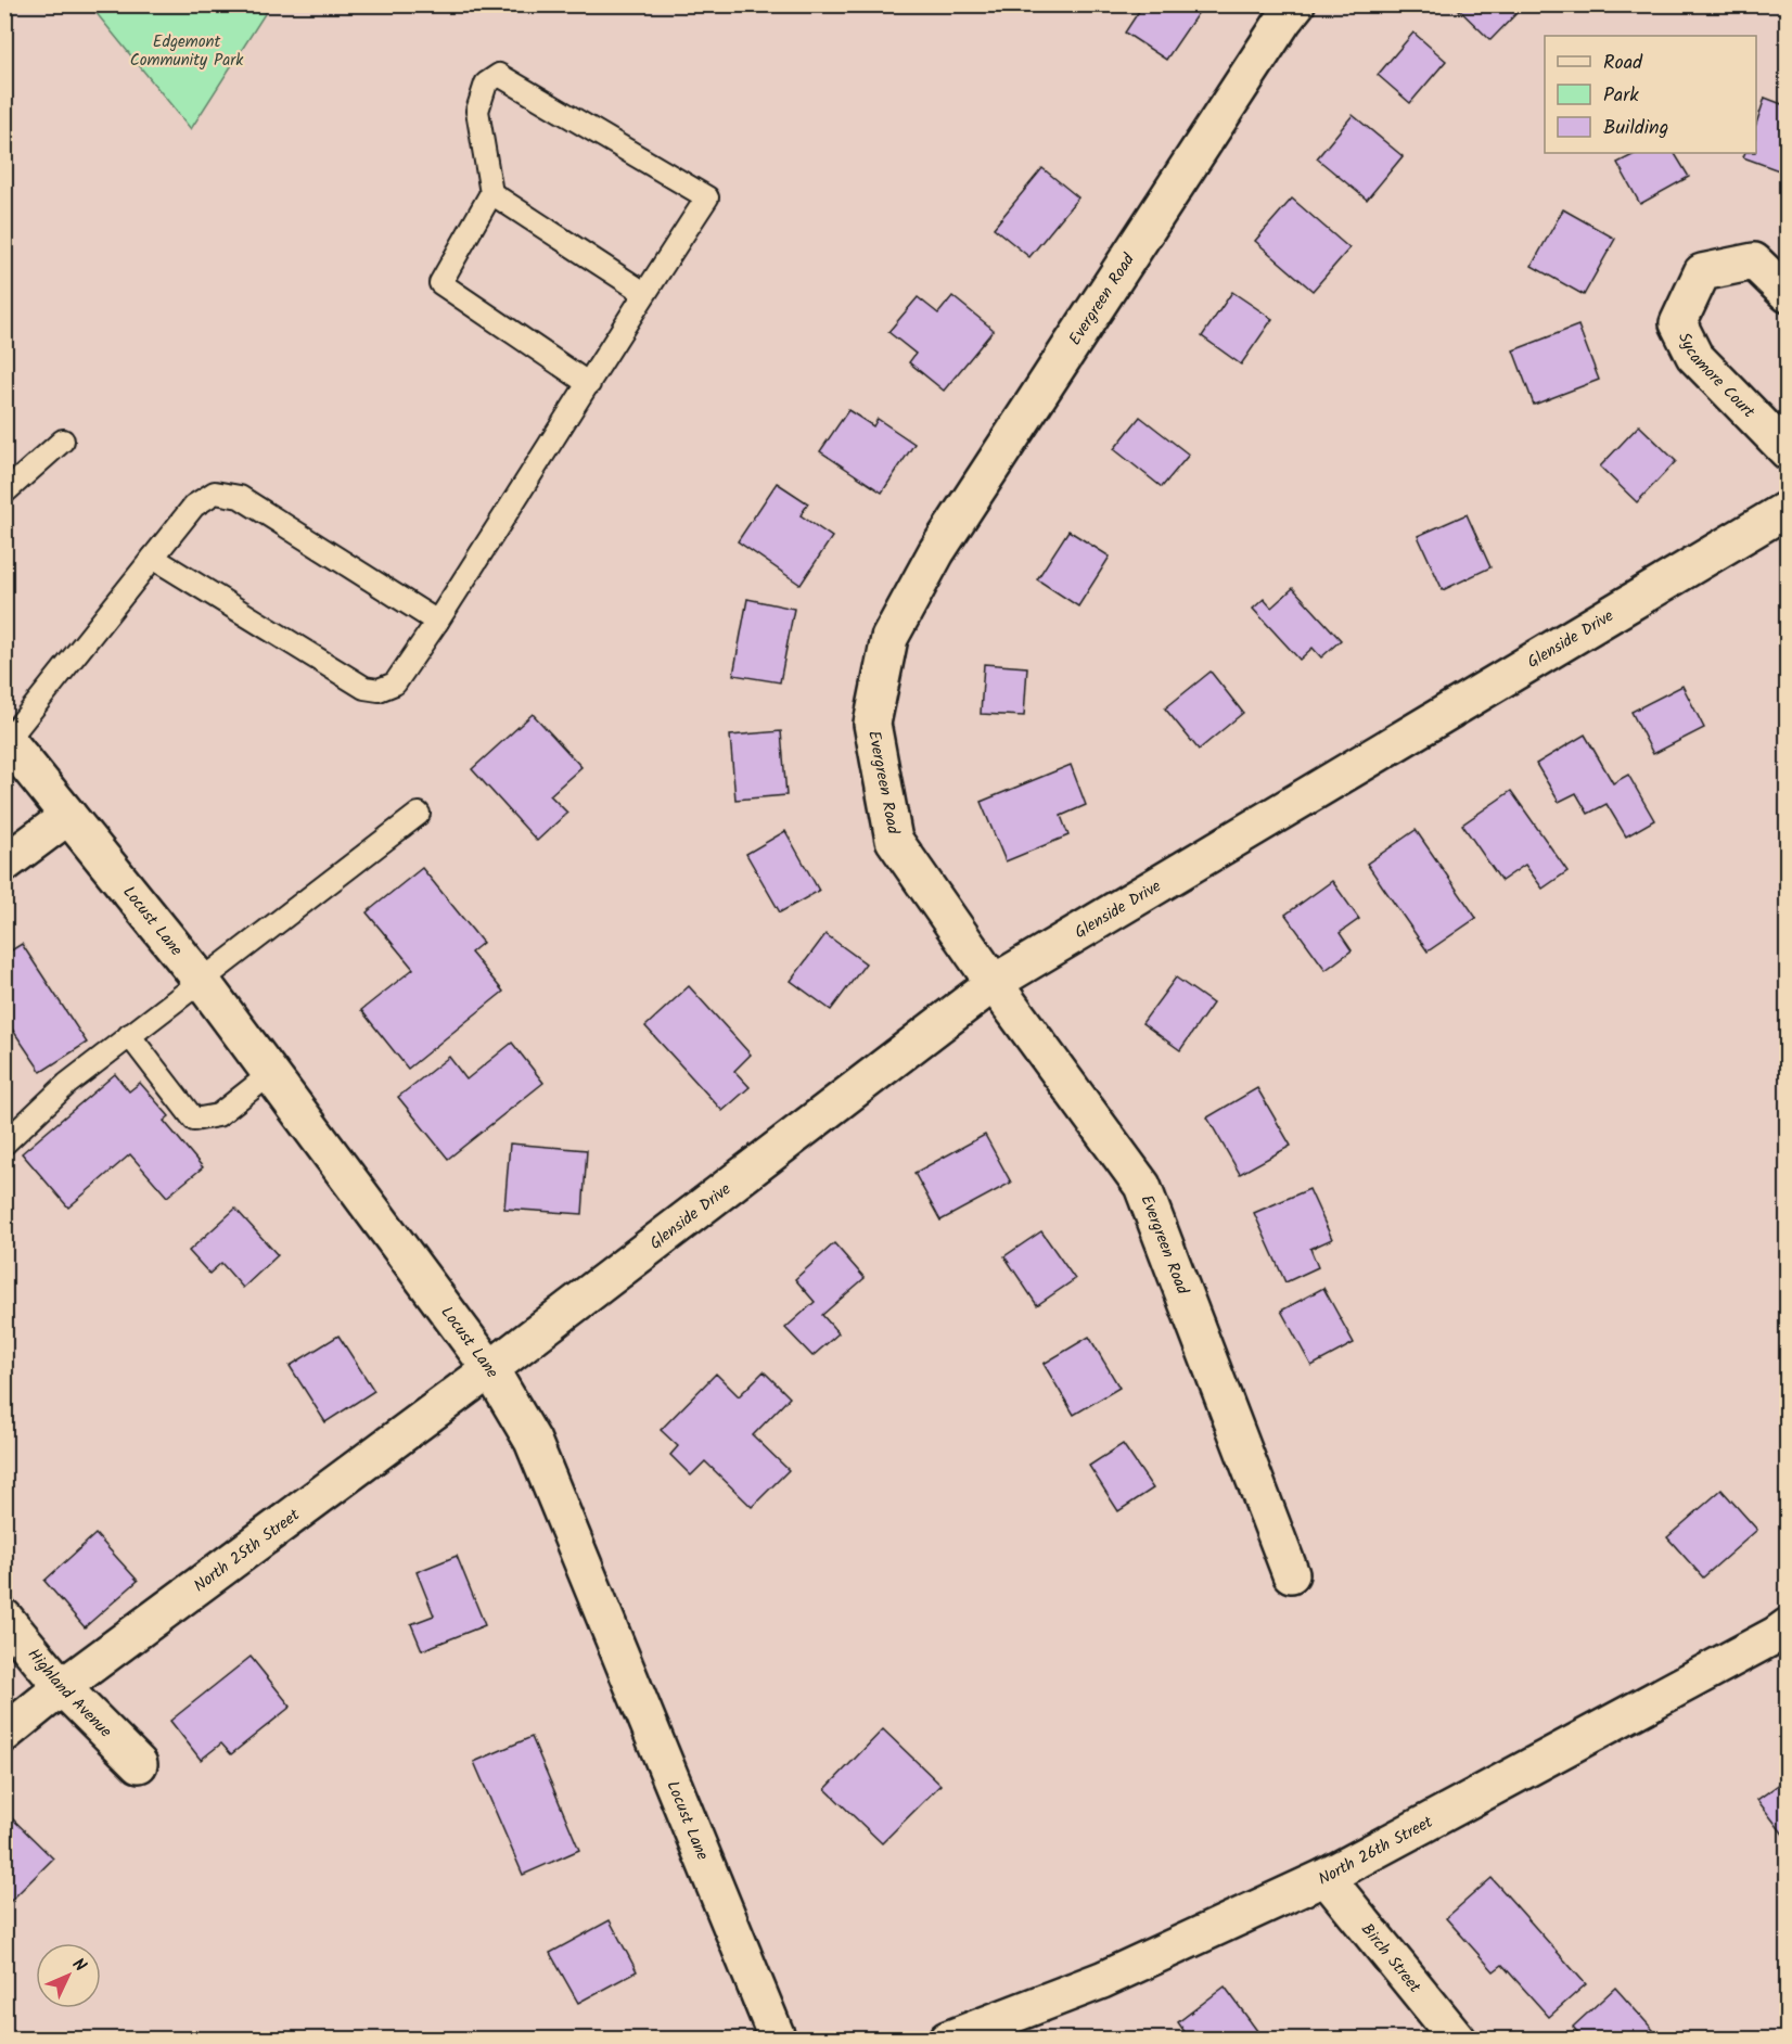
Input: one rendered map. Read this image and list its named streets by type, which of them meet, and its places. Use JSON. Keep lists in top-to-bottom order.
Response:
{
  "streets": {
    "street": [
      "Evergreen Road",
      "Sycamore Court",
      "Glenside Drive",
      "Locust Lane",
      "North 25th Street",
      "Highland Avenue",
      "North 26th Street",
      "Birch Street"
    ]
  },
  "crossings": [
    ["Evergreen Road", "Glenside Drive"],
    ["Glenside Drive", "Locust Lane"],
    ["Glenside Drive", "North 25th Street"],
    ["Locust Lane", "North 25th Street"],
    ["North 25th Street", "Highland Avenue"],
    ["North 26th Street", "Birch Street"]
  ],
  "parks": ["Edgemont Community Park"],
  "legend": ["Road", "Park", "Building"],
  "north": "top right"
}
